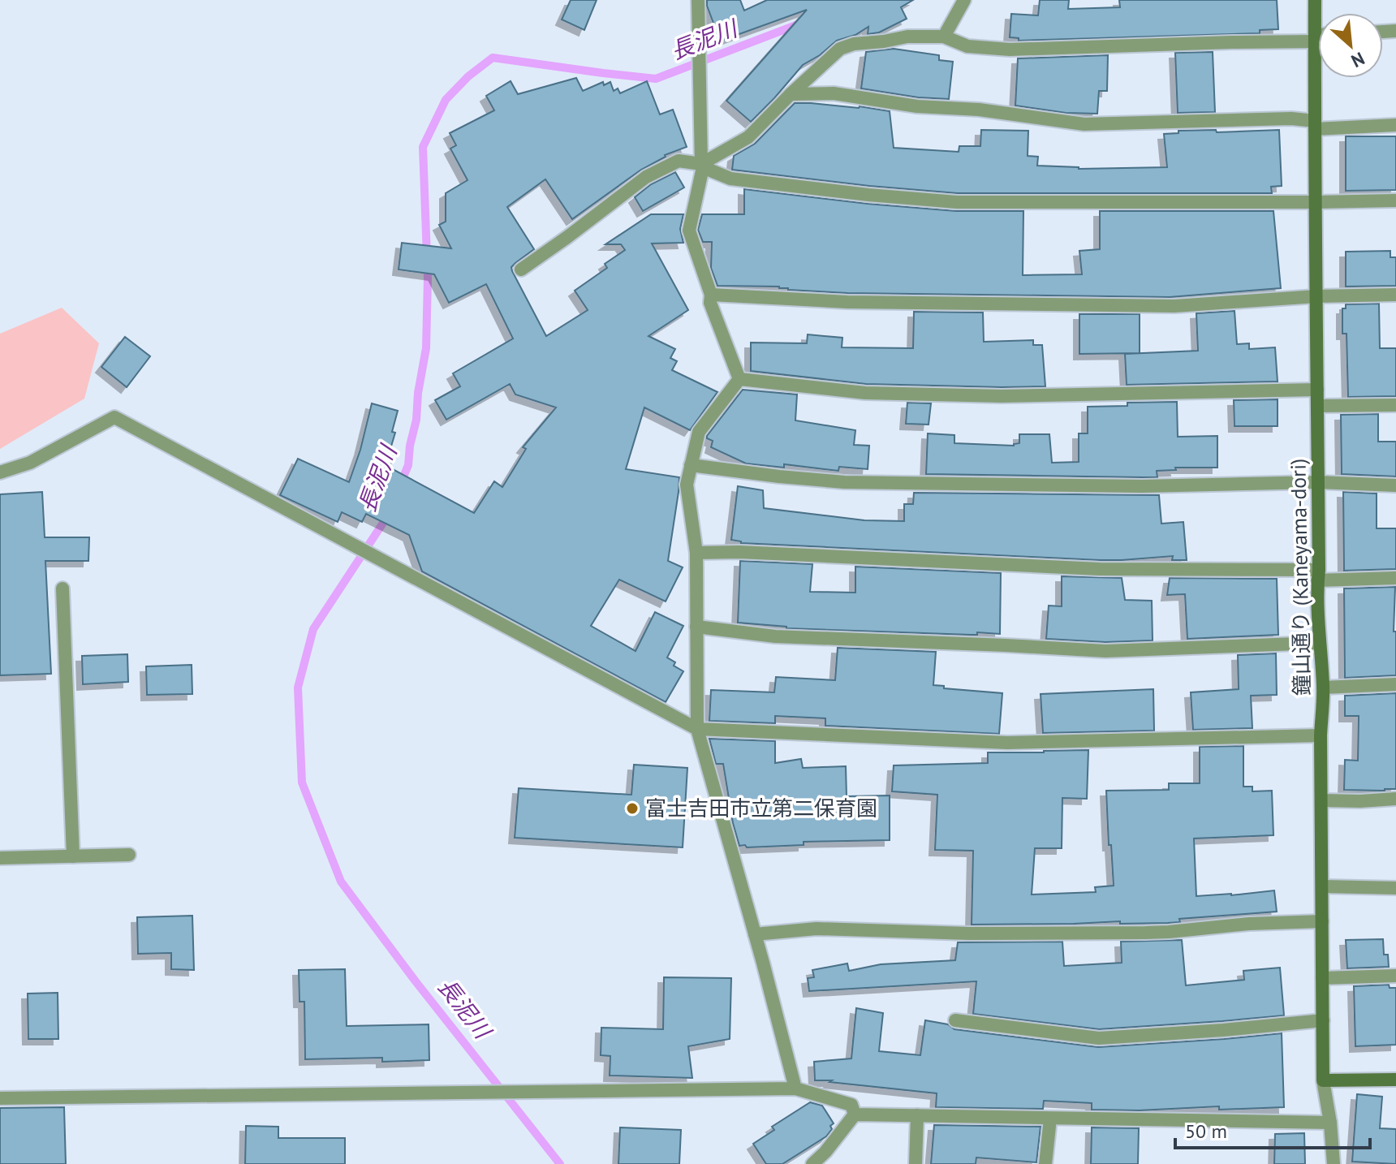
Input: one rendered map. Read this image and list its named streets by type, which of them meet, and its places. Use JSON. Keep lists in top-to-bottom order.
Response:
{
  "streets": {
    "main road": ["鐘山通り (Kaneyama-dori)"]
  },
  "water": ["長泥川"],
  "places": ["富士吉田市立第二保育園"],
  "scale_bar": "50 m",
  "north": "bottom right"
}
